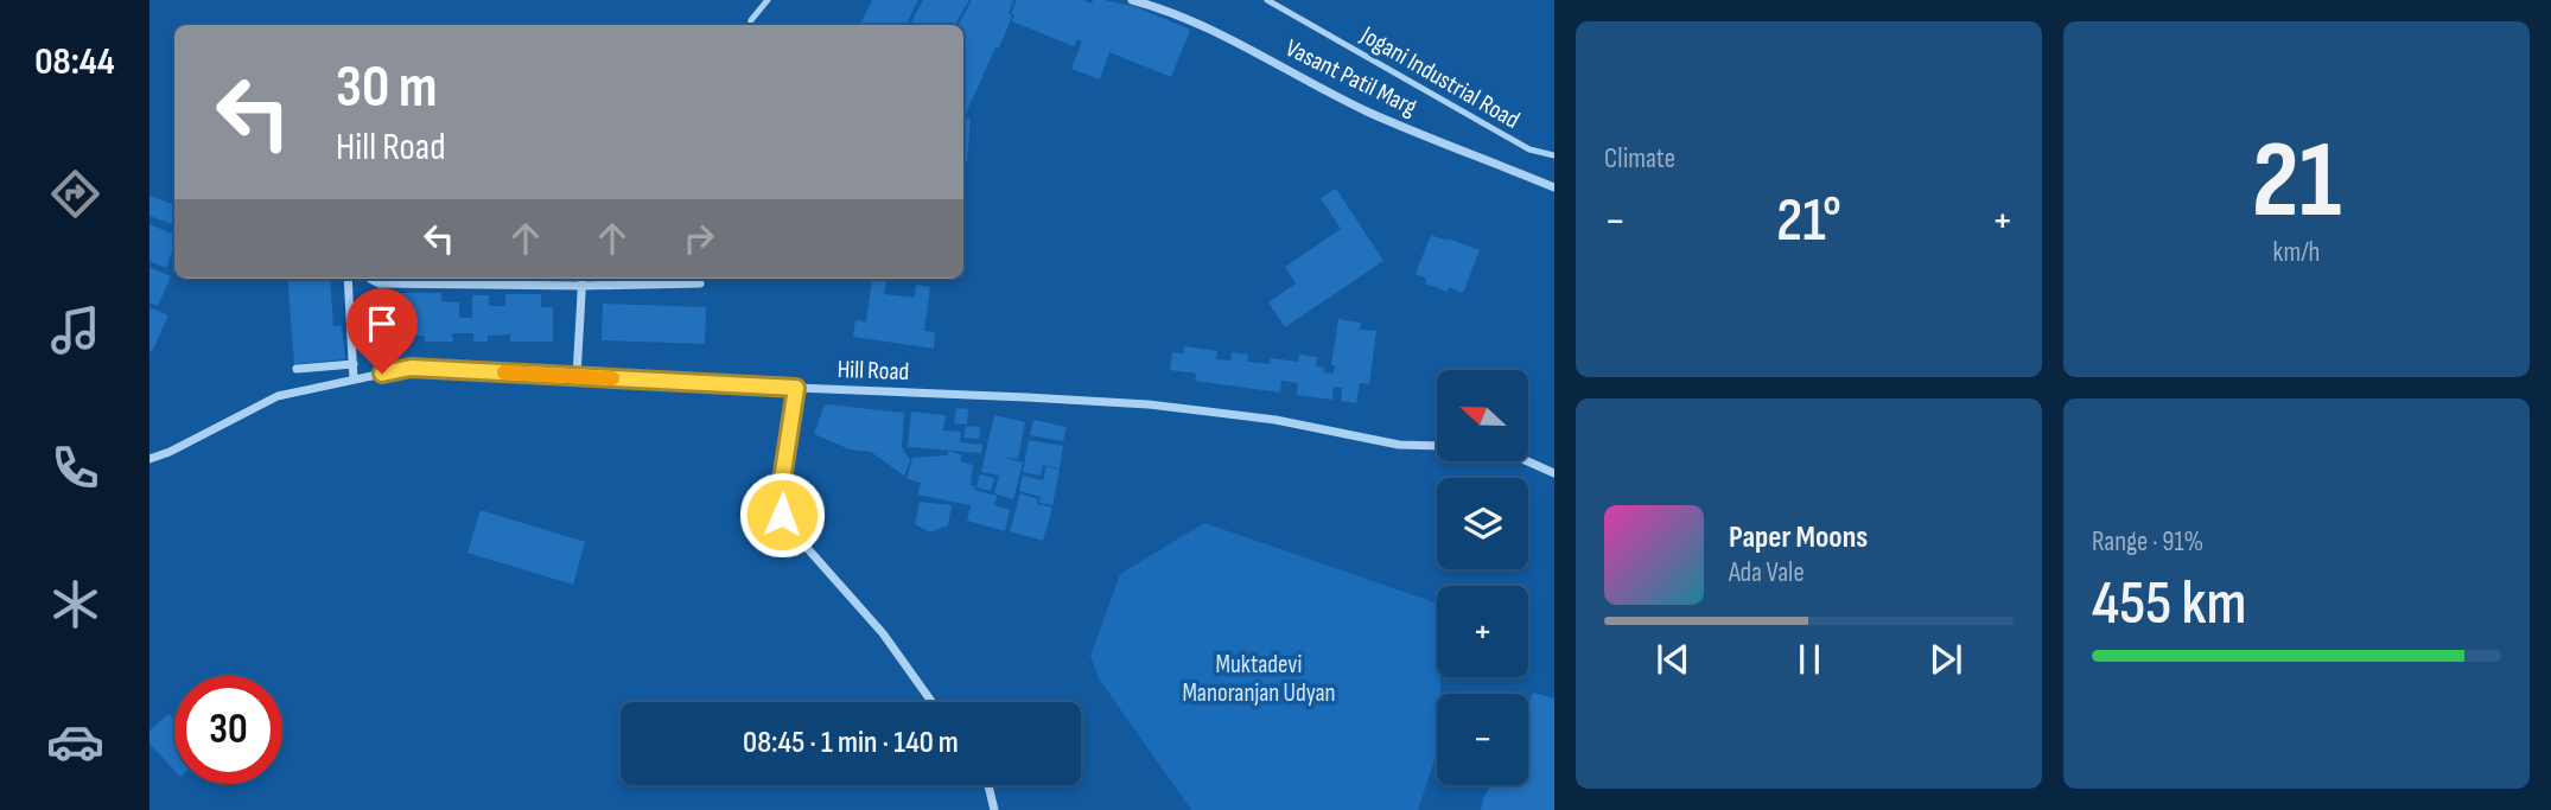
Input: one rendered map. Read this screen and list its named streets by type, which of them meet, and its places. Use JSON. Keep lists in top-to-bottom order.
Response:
{
  "streets": {
    "street": ["Vasant Patil Marg", "Hill Road"],
    "lane": ["Jogani Industrial Road"]
  },
  "parks": ["Muktadevi Manoranjan Udyan"],
  "north": "left",
  "page": {
    "tabs": "08:44",
    "tile": [
      "Climate",
      ["21", "km/h"],
      ["Range · 91%", "455 km"]
    ],
    "turn": ["30 m", "Hill Road"],
    "heat": ["−", "21°", "+"],
    "map_buttons": ["+", "−"],
    "song": ["Paper Moons", "Ada Vale"],
    "limit": "30",
    "trip": "08:45 · 1 min · 140 m"
  }
}
